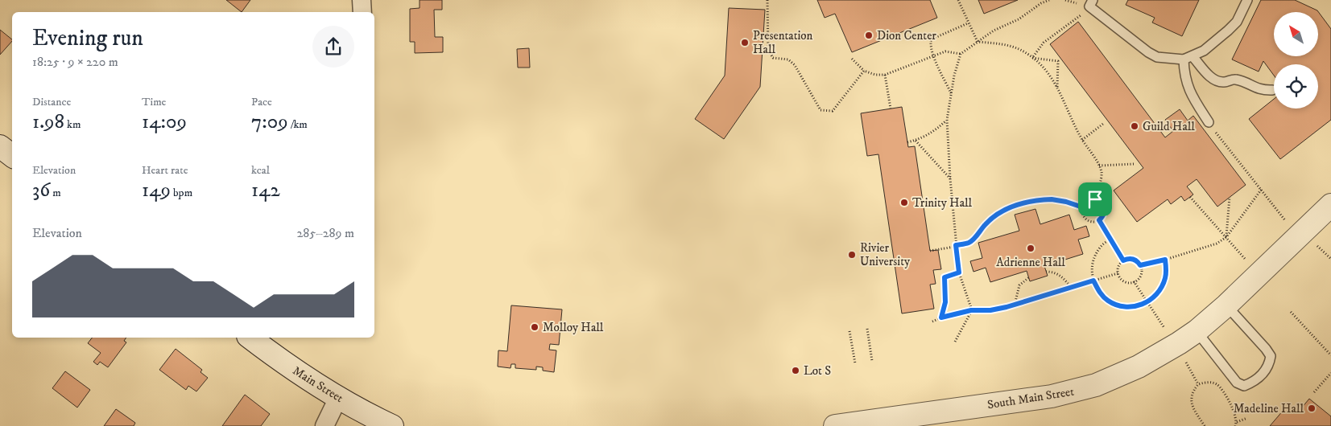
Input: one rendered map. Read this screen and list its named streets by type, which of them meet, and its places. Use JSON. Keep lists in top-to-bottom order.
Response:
{
  "streets": {
    "street": ["Main Street", "South Main Street"]
  },
  "places": [
    "Dion Center",
    "Presentation Hall",
    "Guild Hall",
    "Trinity Hall",
    "Adrienne Hall",
    "Rivier University",
    "Molloy Hall",
    "Lot S",
    "Madeline Hall"
  ],
  "north": "top left",
  "page": {
    "heading": ["Evening run", "18:25 · 9 × 220 m"],
    "stats": [
      ["Distance", "1.98 km"],
      ["Time", "14:09"],
      ["Pace", "7:09 /km"],
      ["Elevation", "36 m"],
      ["Heart rate", "149 bpm"],
      ["kcal", "142"]
    ],
    "chart": ["Elevation", "285–289 m"]
  }
}
